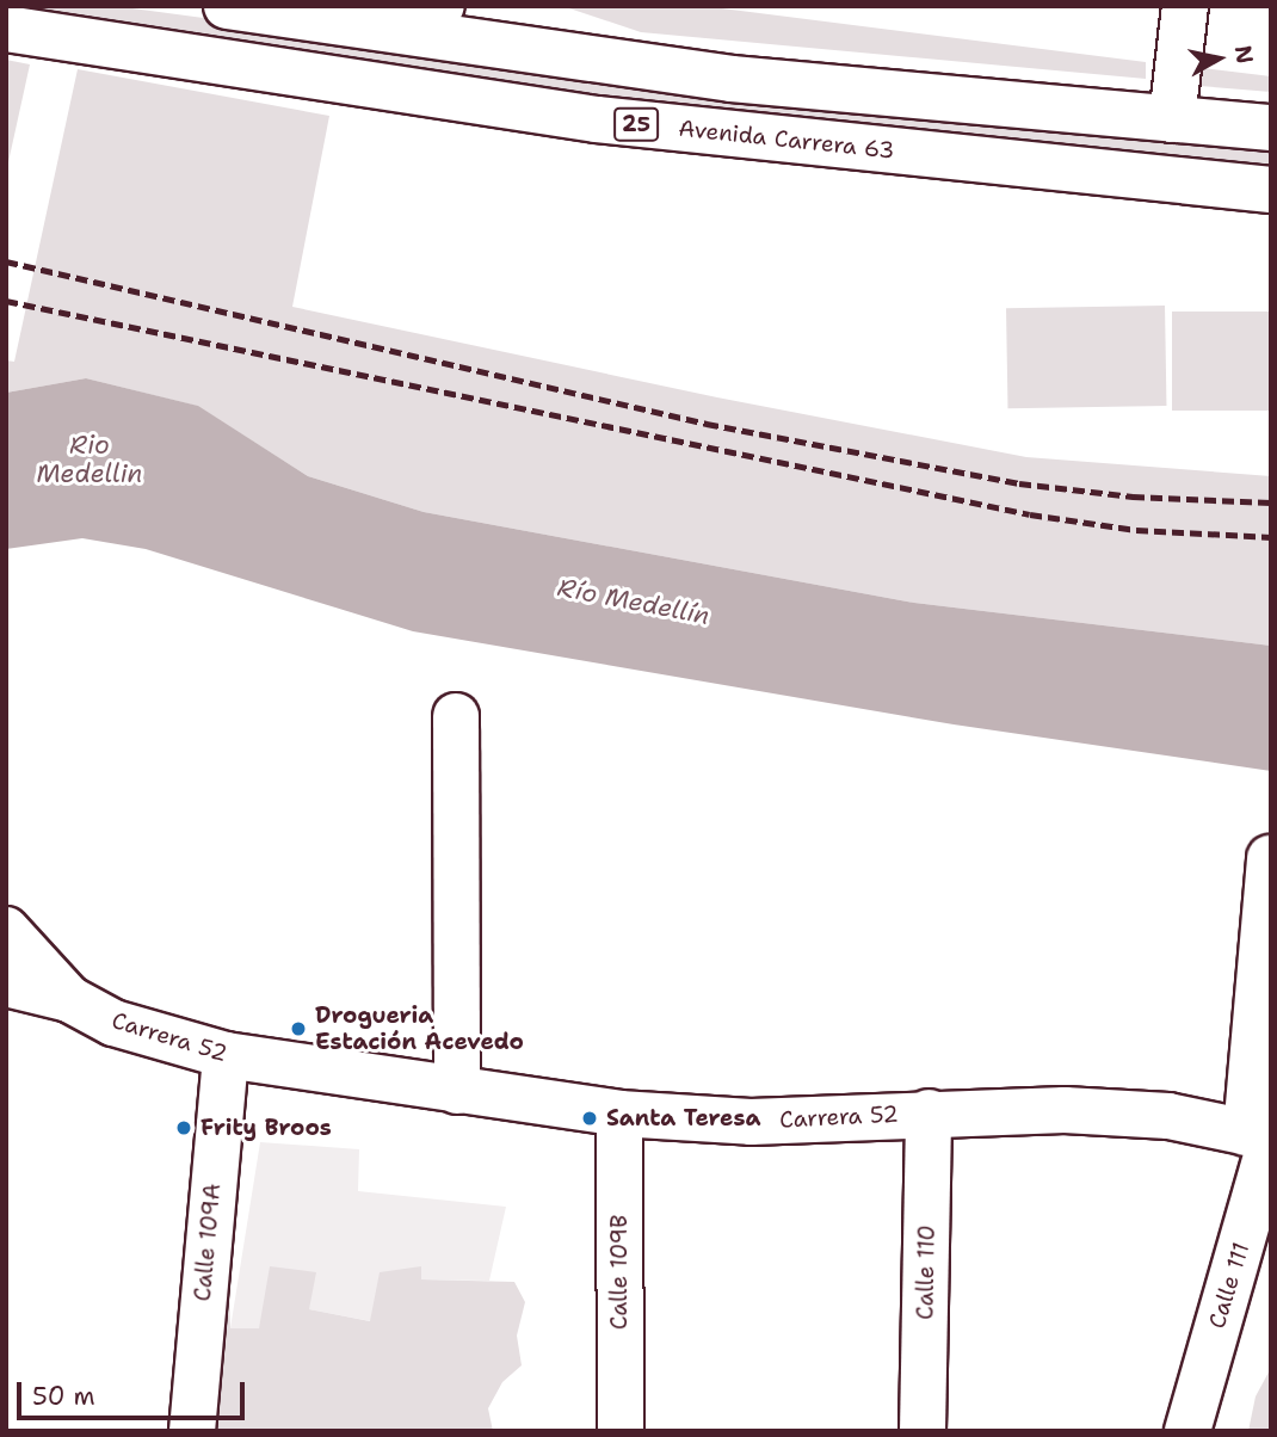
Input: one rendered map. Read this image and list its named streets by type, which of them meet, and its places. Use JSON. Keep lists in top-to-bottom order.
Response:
{
  "streets": {
    "main road": [
      "25",
      "Avenida Carrera 63",
      "Carrera 52",
      "Calle 109A",
      "Calle 109B",
      "Calle 110",
      "Calle 111"
    ]
  },
  "crossings": [
    ["Carrera 52", "Calle 109A"],
    ["Carrera 52", "Calle 109B"],
    ["Carrera 52", "Calle 110"],
    ["Carrera 52", "Calle 111"]
  ],
  "water": ["Rio Medellin", "Río Medellín"],
  "places": ["Drogueria Estación Acevedo", "Santa Teresa", "Frity Broos"],
  "scale_bar": "50 m",
  "north": "right"
}
